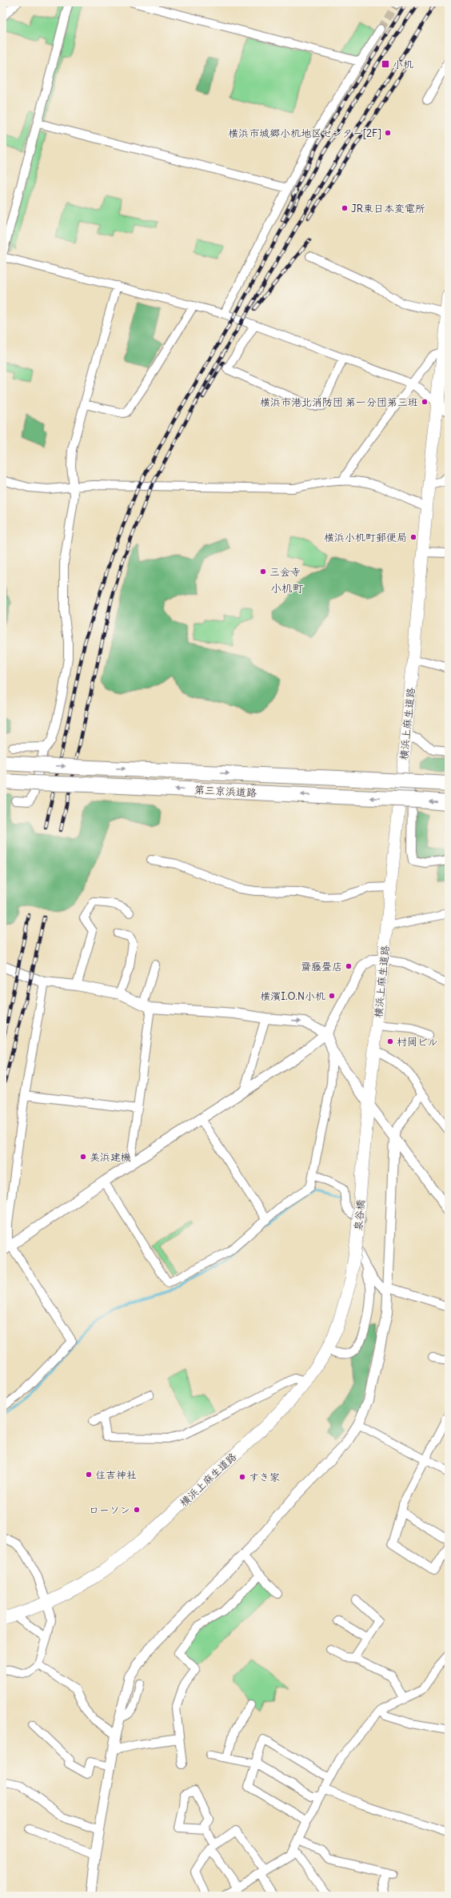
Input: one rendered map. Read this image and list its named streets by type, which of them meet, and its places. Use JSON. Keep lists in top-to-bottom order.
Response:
{
  "streets": {
    "highway": ["第三京浜道路"],
    "main road": ["横浜上麻生道路", "泉谷橋"]
  },
  "crossings": [
    ["横浜上麻生道路", "泉谷橋"]
  ],
  "districts": ["小机町"],
  "places": {
    "transit": ["小机"],
    "other": [
      "横浜市城郷小机地区センター[2F]",
      "JR東日本変電所",
      "横浜市港北消防団 第一分団第三班",
      "横浜小机町郵便局",
      "三会寺",
      "齋藤畳店",
      "横濱I.O.N小机",
      "村岡ビル",
      "美浜建機",
      "住吉神社",
      "すき家",
      "ローソン"
    ]
  }
}
